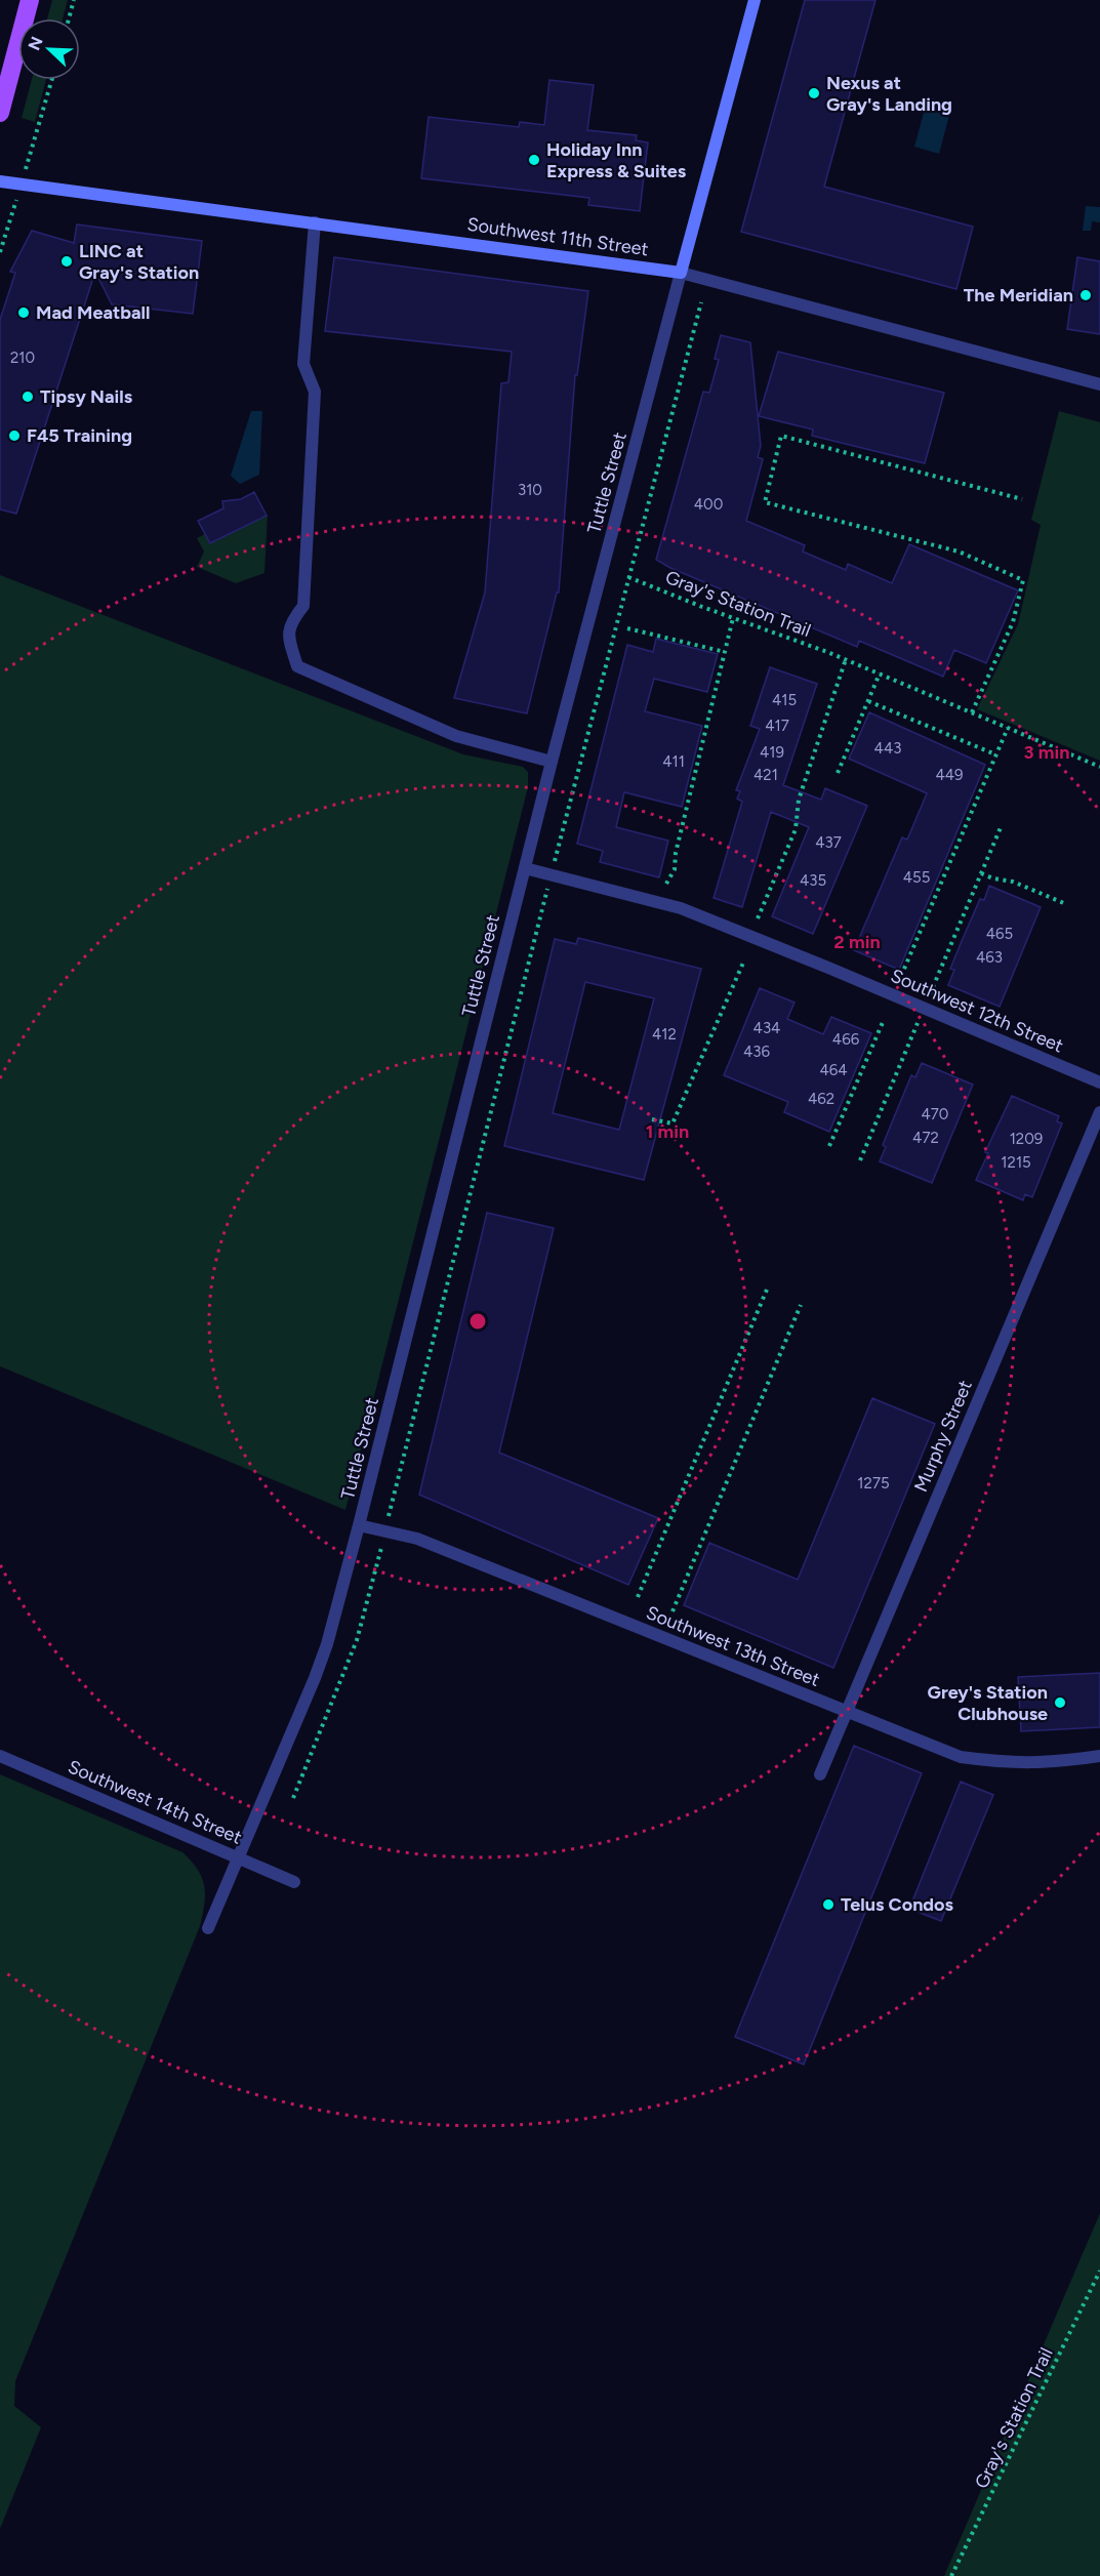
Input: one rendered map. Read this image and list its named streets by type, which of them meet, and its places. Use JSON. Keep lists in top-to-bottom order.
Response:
{
  "streets": {
    "street": [
      "Southwest 11th Street",
      "Tuttle Street",
      "Southwest 12th Street",
      "Murphy Street",
      "Southwest 13th Street",
      "Southwest 14th Street"
    ],
    "path": ["Gray's Station Trail"]
  },
  "crossings": [
    ["Southwest 11th Street", "Tuttle Street"],
    ["Tuttle Street", "Southwest 12th Street"],
    ["Tuttle Street", "Southwest 13th Street"],
    ["Tuttle Street", "Southwest 14th Street"],
    ["Murphy Street", "Southwest 13th Street"]
  ],
  "places": [
    "Nexus at Gray's Landing",
    "Holiday Inn Express & Suites",
    "LINC at Gray's Station",
    "The Meridian",
    "Mad Meatball",
    "Tipsy Nails",
    "F45 Training",
    "Grey's Station Clubhouse",
    "Telus Condos"
  ],
  "house_numbers": [
    "210",
    "310",
    "400",
    "415",
    "417",
    "443",
    "419",
    "411",
    "421",
    "449",
    "437",
    "455",
    "435",
    "465",
    "463",
    "434",
    "412",
    "466",
    "436",
    "464",
    "462",
    "470",
    "472",
    "1209",
    "1215",
    "1275"
  ],
  "north": "top left",
  "rings": ["3 min", "2 min", "1 min"]
}
